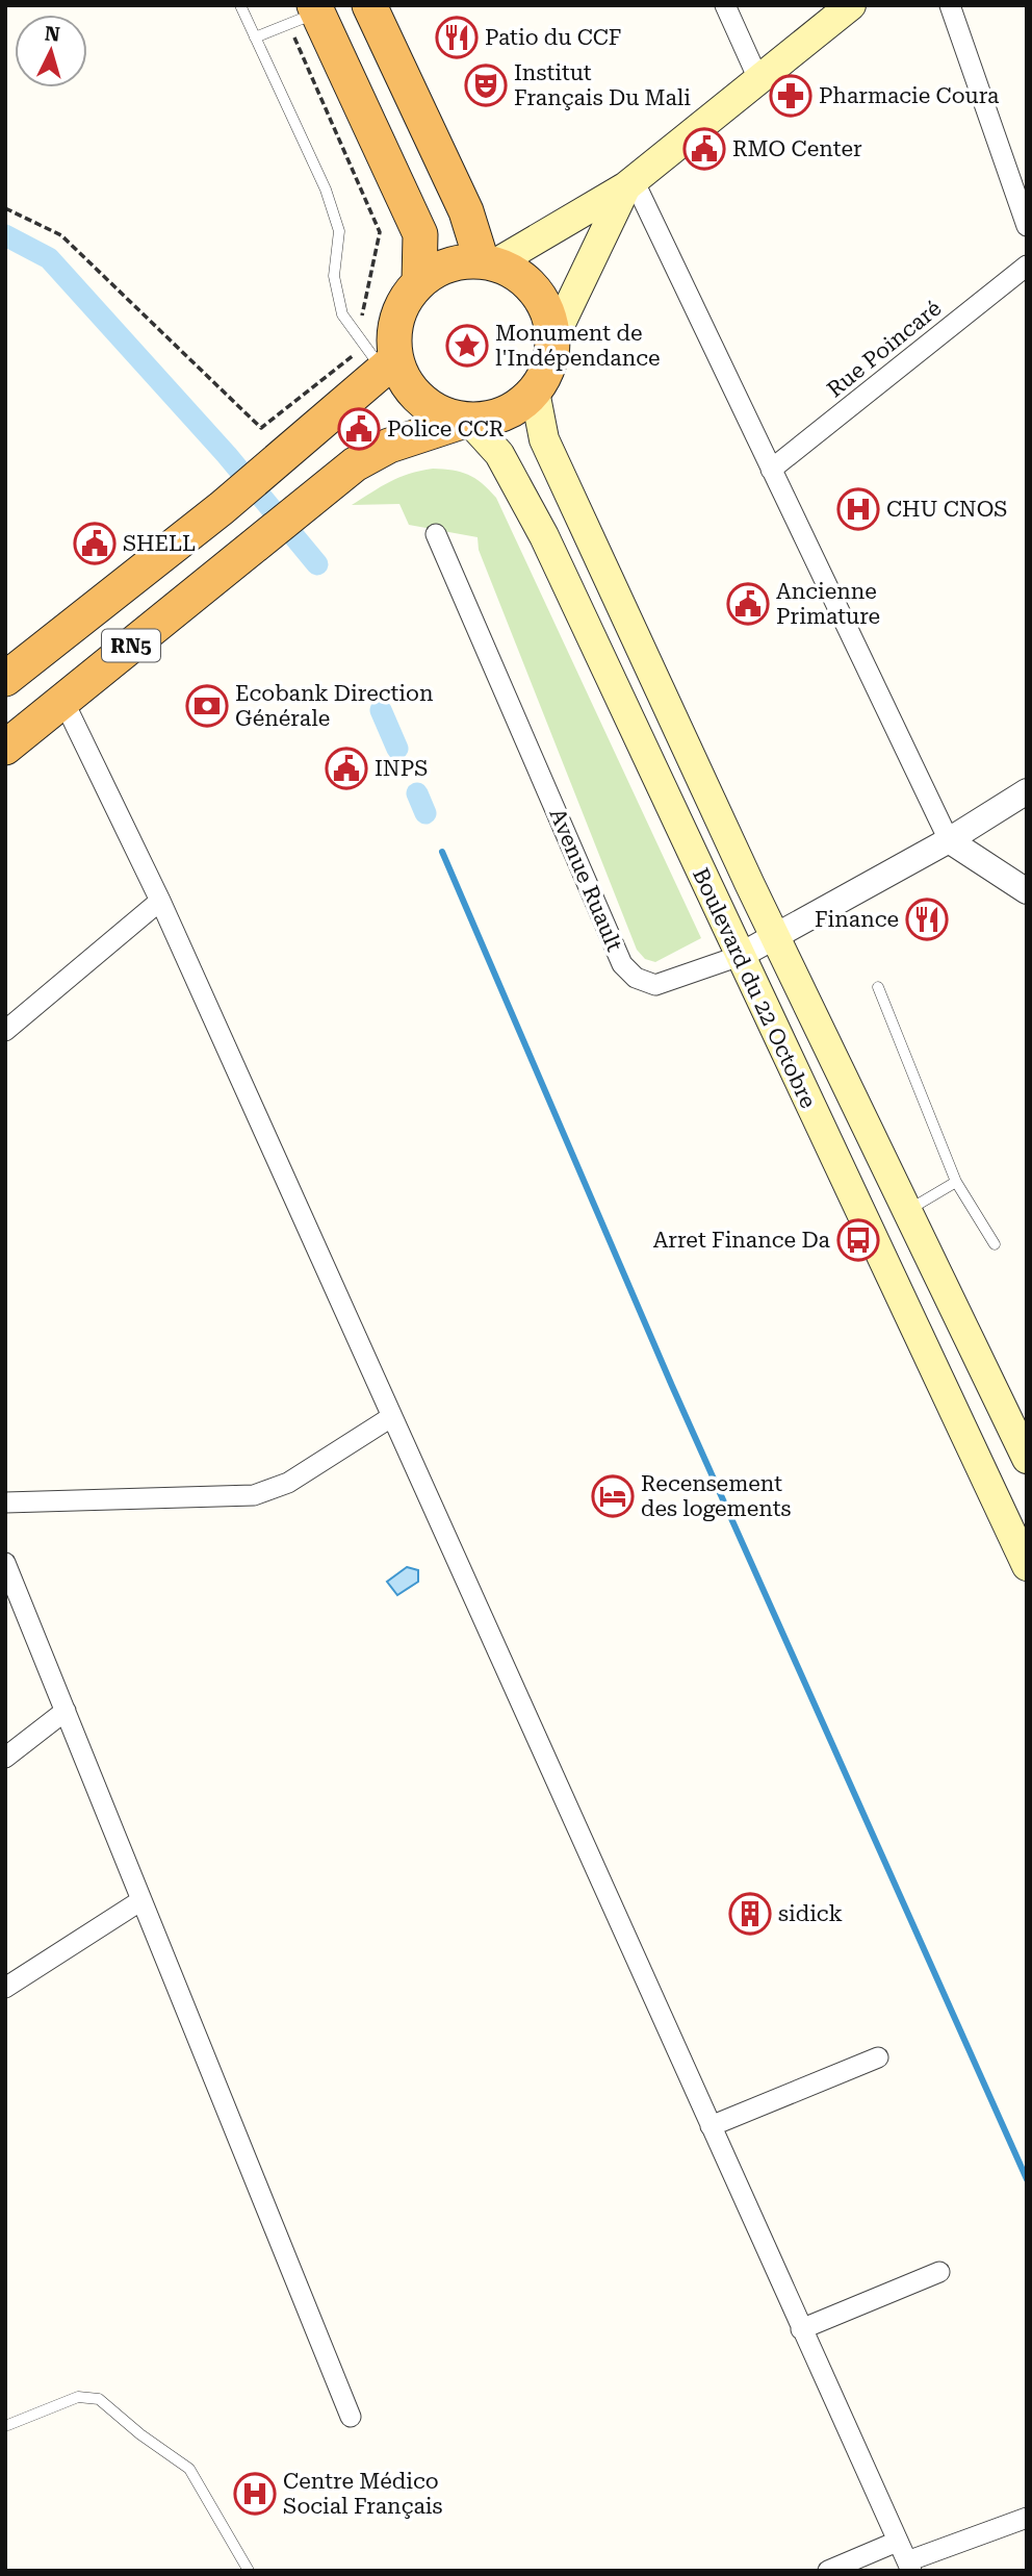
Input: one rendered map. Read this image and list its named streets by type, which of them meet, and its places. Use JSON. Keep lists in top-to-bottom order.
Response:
{
  "streets": {
    "highway": ["RN5"],
    "main road": ["Boulevard du 22 Octobre"],
    "street": ["Rue Poincaré", "Avenue Ruault"]
  },
  "crossings": [
    ["RN5", "Boulevard du 22 Octobre"],
    ["Avenue Ruault", "Boulevard du 22 Octobre"]
  ],
  "places": {
    "restaurant": ["Patio du CCF", "Finance"],
    "theatre": ["Institut Français Du Mali"],
    "pharmacy": ["Pharmacie Coura"],
    "public building": [
      "RMO Center",
      "Police CCR",
      "SHELL",
      "Ancienne Primature",
      "INPS"
    ],
    "place": ["Monument de l'Indépendance"],
    "hospital": ["CHU CNOS", "Centre Médico Social Français"],
    "bank": ["Ecobank Direction Générale"],
    "bus stop": ["Arret Finance Da"],
    "hotel": ["Recensement des logements"],
    "building": ["sidick"]
  },
  "north": "top"
}
